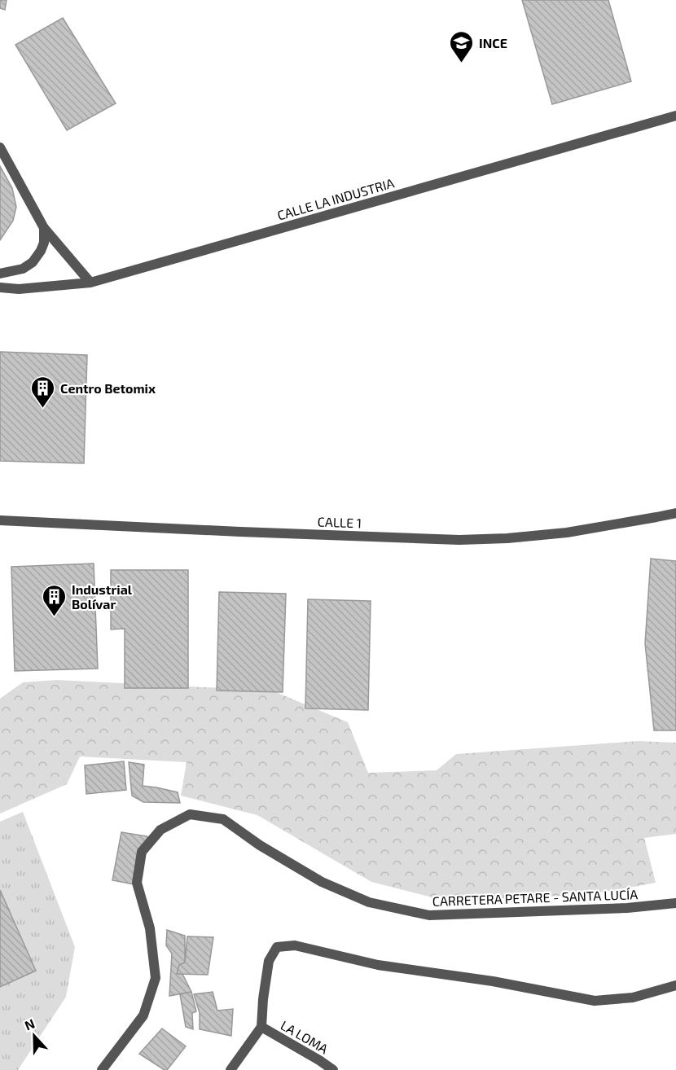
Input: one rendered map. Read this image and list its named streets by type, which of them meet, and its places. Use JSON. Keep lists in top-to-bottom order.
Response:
{
  "streets": {
    "street": [
      "CALLE LA INDUSTRIA",
      "CALLE 1",
      "CARRETERA PETARE - SANTA LUCÍA",
      "LA LOMA"
    ]
  },
  "places": {
    "school or university": ["INCE"],
    "building": ["Centro Betomix", "Industrial Bolívar"]
  },
  "north": "top"
}
